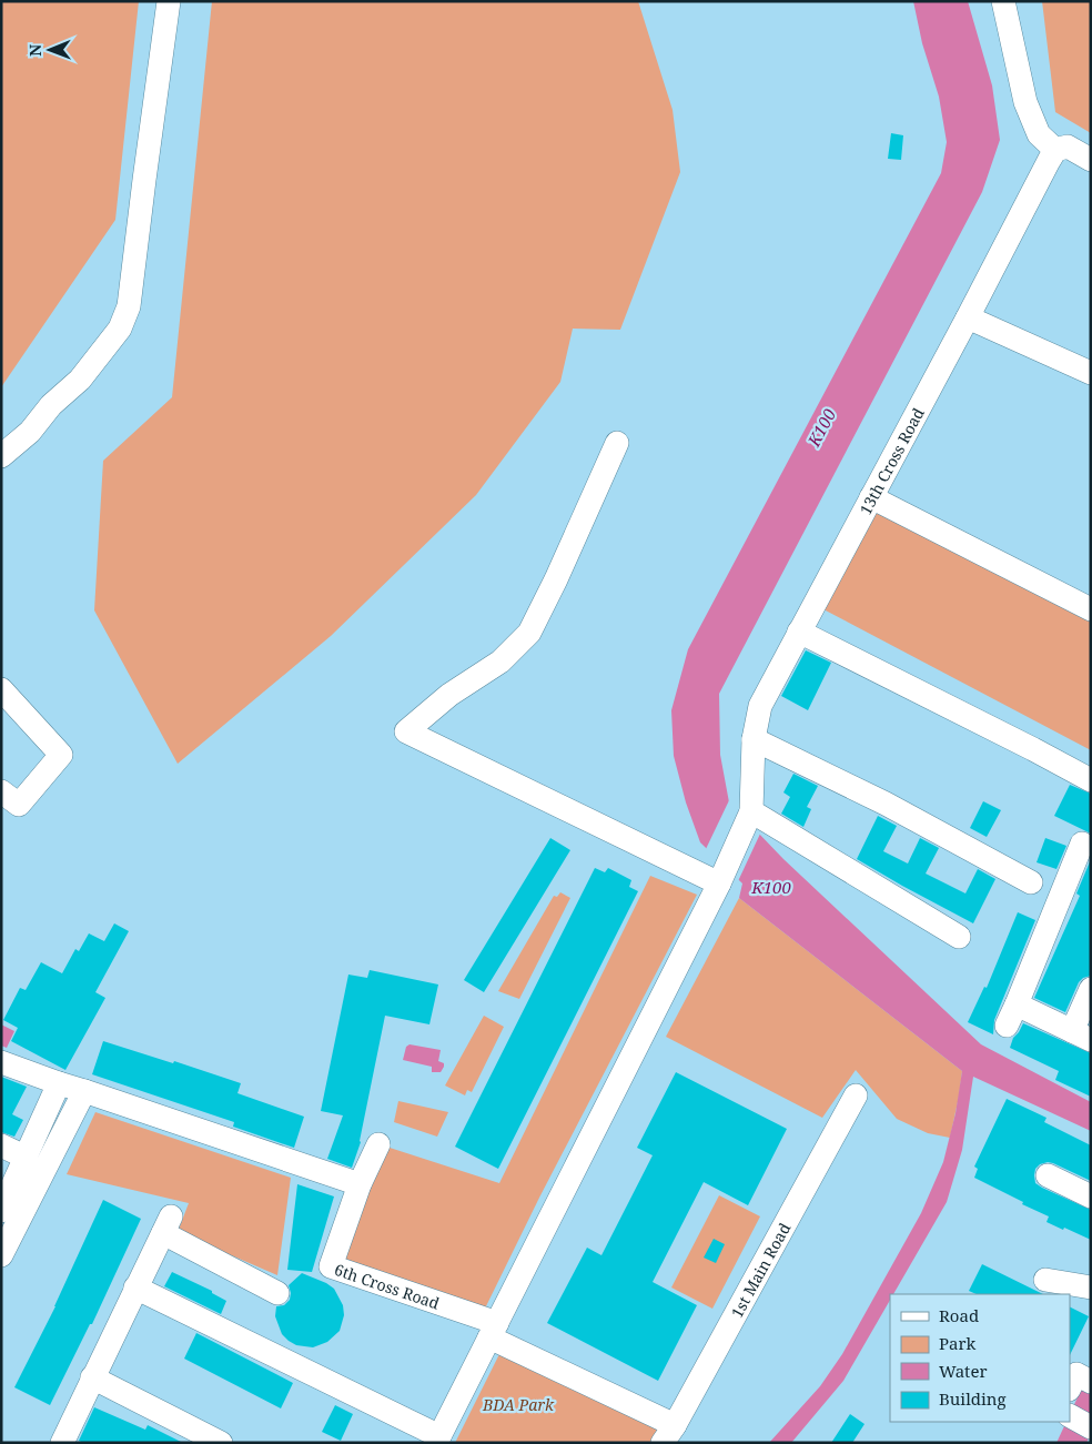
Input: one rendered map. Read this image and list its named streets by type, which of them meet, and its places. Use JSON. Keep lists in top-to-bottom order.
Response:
{
  "streets": {
    "street": ["13th Cross Road", "1st Main Road", "6th Cross Road"]
  },
  "water": ["K100"],
  "parks": ["BDA Park"],
  "legend": [
    "Road",
    "Park",
    "Water",
    "Building"
  ],
  "north": "left"
}
